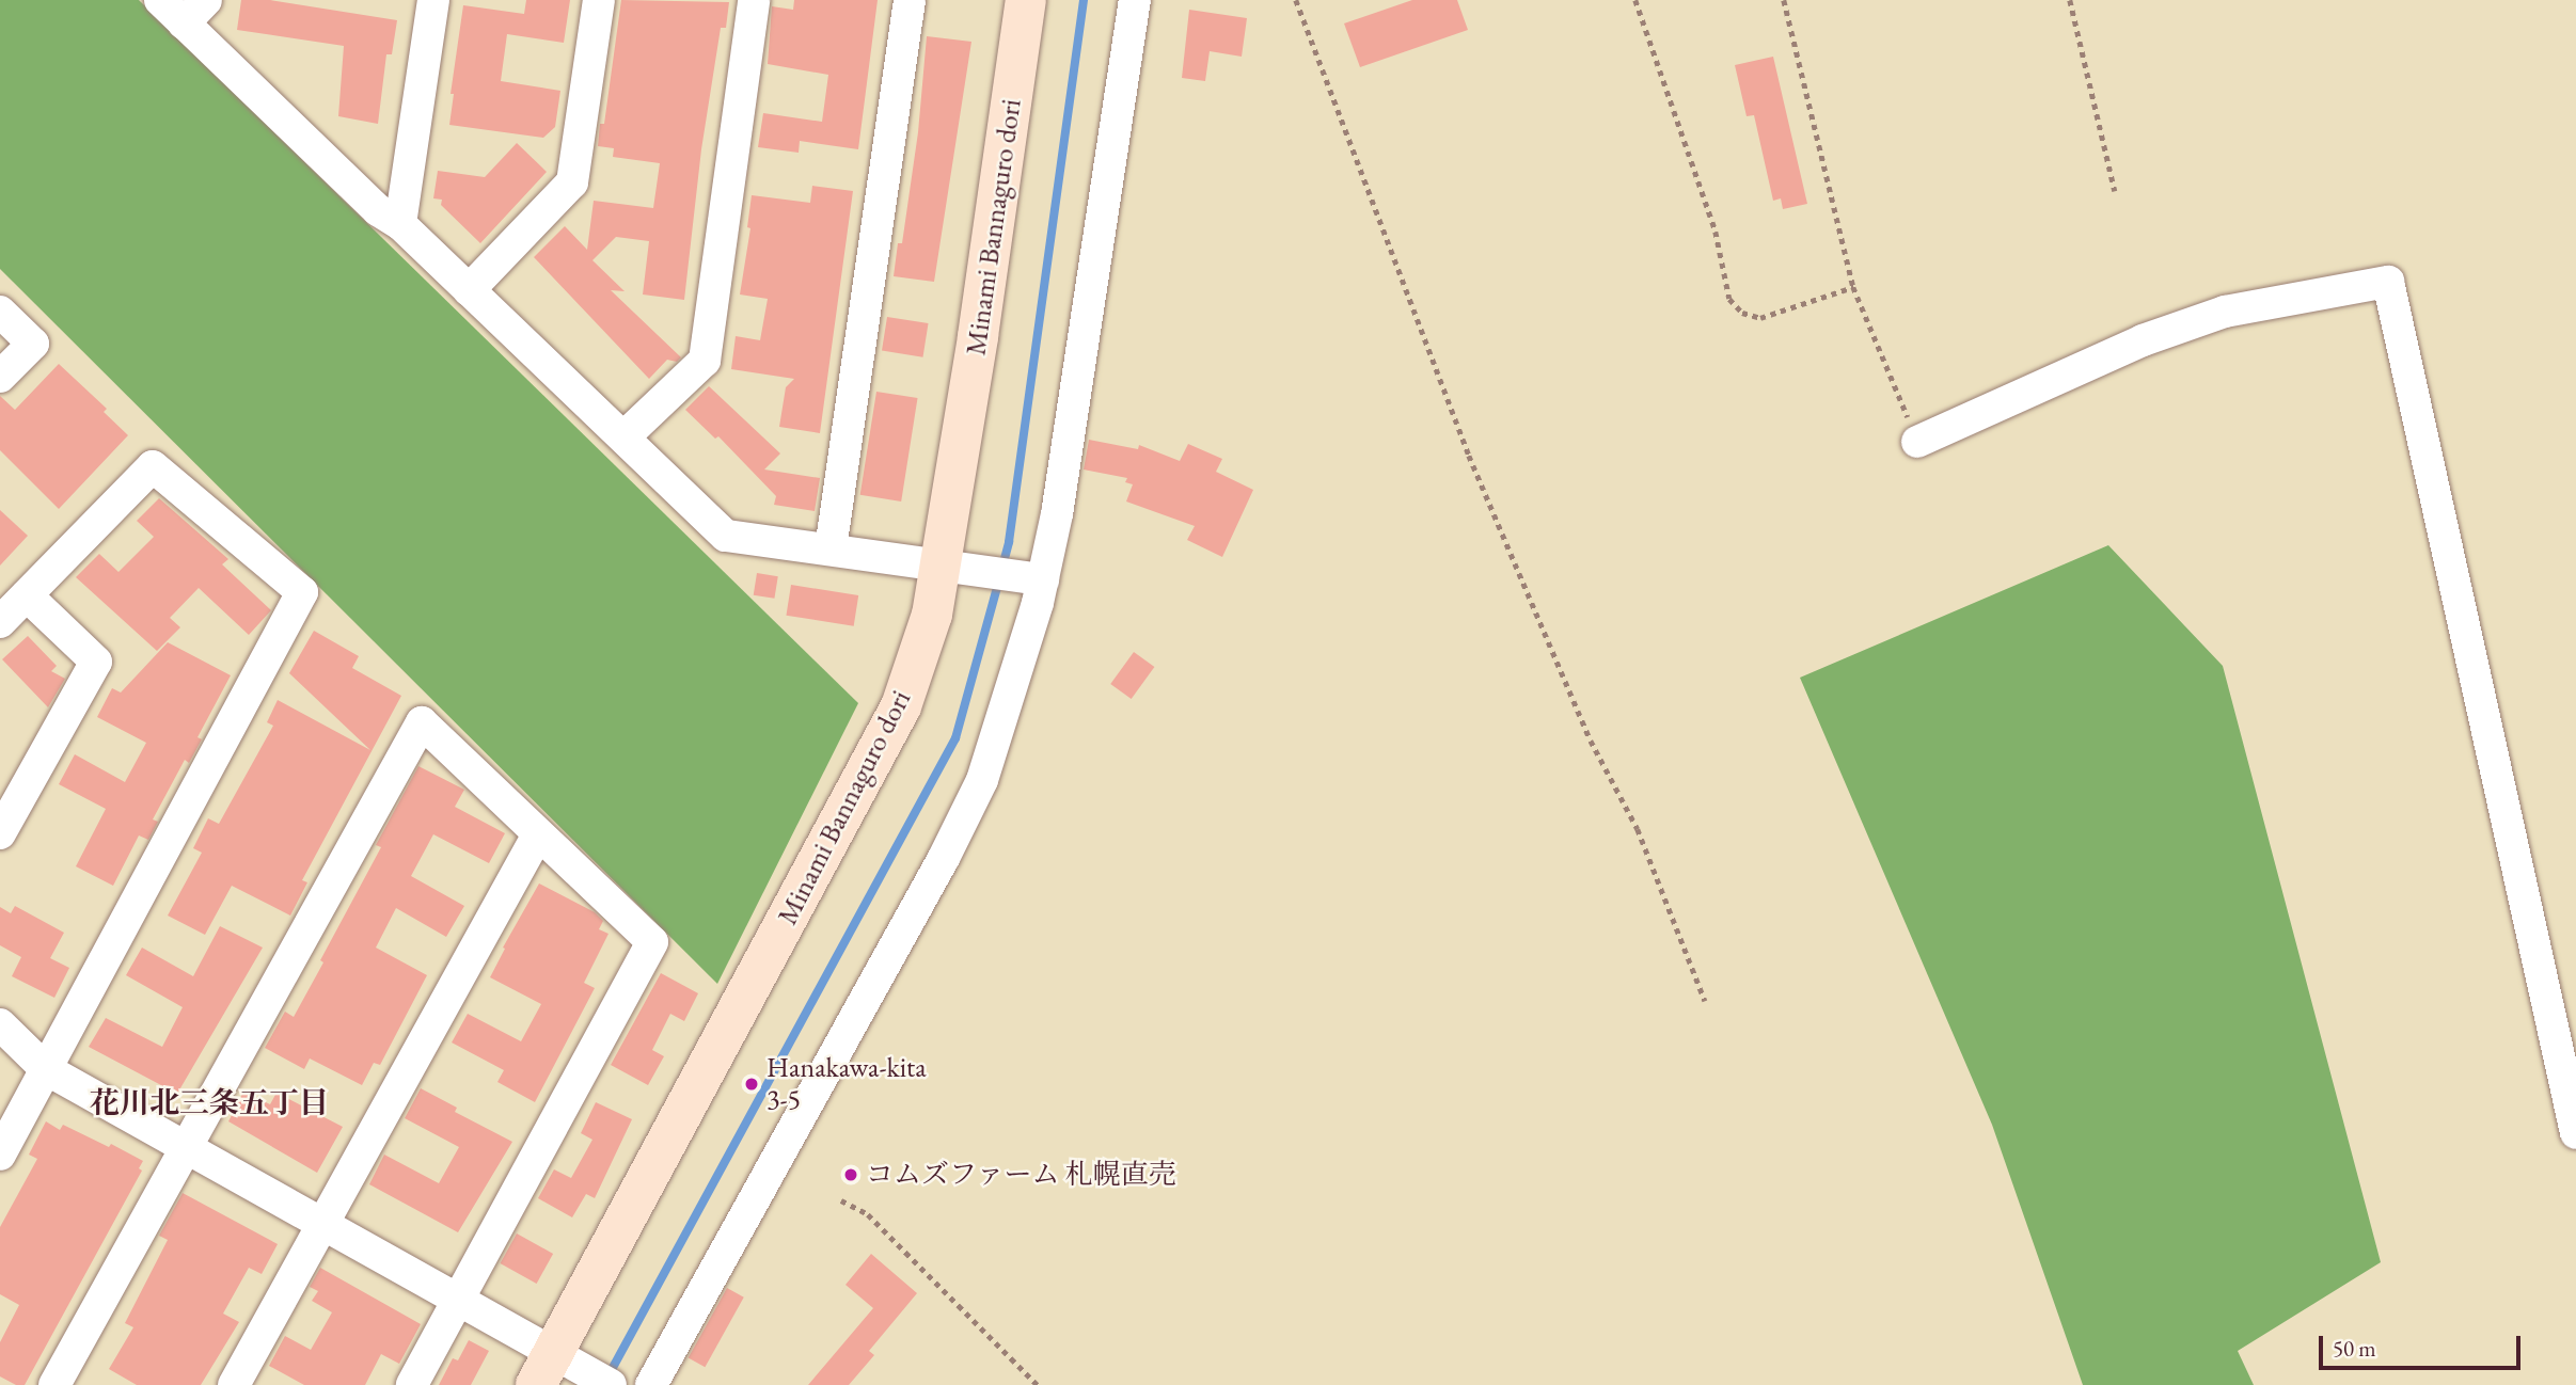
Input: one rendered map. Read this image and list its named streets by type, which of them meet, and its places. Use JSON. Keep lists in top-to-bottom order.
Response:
{
  "streets": {
    "street": ["Minami Bannaguro dori"]
  },
  "districts": ["花川北三条五丁目"],
  "places": ["Hanakawa-kita 3-5", "コムズファーム 札幌直売"],
  "scale_bar": "50 m"
}
